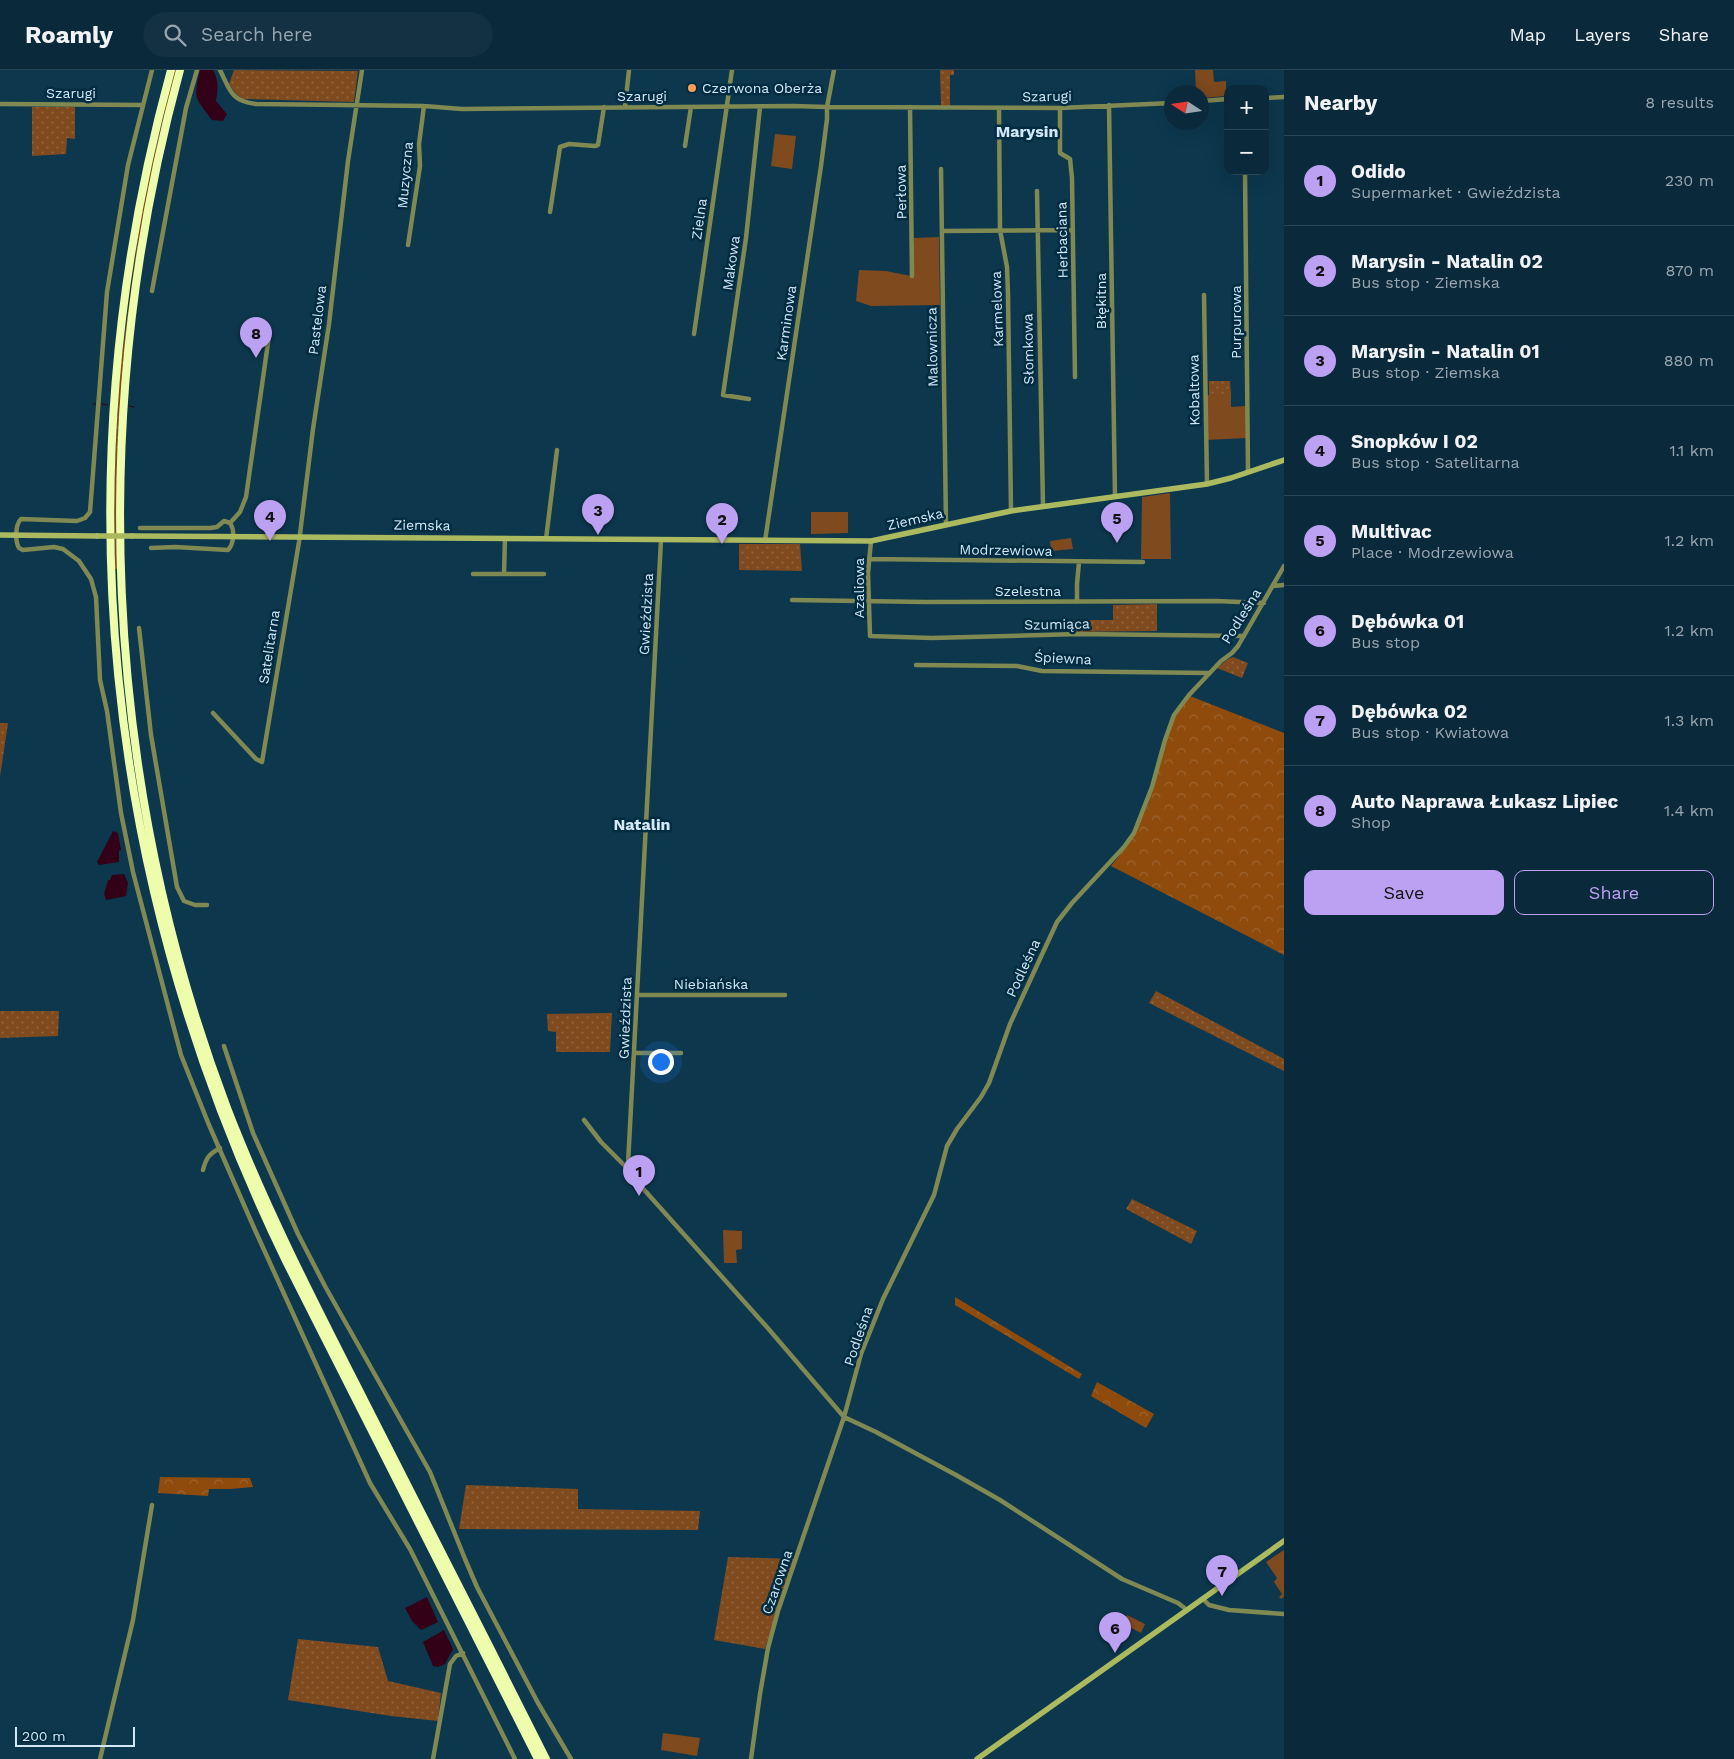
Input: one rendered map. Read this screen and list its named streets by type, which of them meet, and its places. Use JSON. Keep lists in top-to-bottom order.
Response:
{
  "streets": {
    "street": [
      "Szarugi",
      "Muzyczna",
      "Perłowa",
      "Zielna",
      "Herbaciana",
      "Makowa",
      "Błękitna",
      "Karmelowa",
      "Pastelowa",
      "Purpurowa",
      "Karminowa",
      "Malownicza",
      "Słomkowa",
      "Kobaltowa",
      "Ziemska",
      "Modrzewiowa",
      "Azaliowa",
      "Szelestna",
      "Gwieździsta",
      "Podleśna",
      "Szumiąca",
      "Satelitarna",
      "Śpiewna",
      "Niebiańska",
      "Czarowna"
    ]
  },
  "crossings": [
    ["Szarugi", "Muzyczna"],
    ["Szarugi", "Perłowa"],
    ["Szarugi", "Zielna"],
    ["Szarugi", "Herbaciana"],
    ["Szarugi", "Makowa"],
    ["Szarugi", "Błękitna"],
    ["Szarugi", "Karmelowa"],
    ["Szarugi", "Pastelowa"],
    ["Szarugi", "Karminowa"],
    ["Błękitna", "Ziemska"],
    ["Karmelowa", "Ziemska"],
    ["Pastelowa", "Ziemska"],
    ["Pastelowa", "Satelitarna"],
    ["Purpurowa", "Ziemska"],
    ["Karminowa", "Ziemska"],
    ["Malownicza", "Ziemska"],
    ["Słomkowa", "Ziemska"],
    ["Kobaltowa", "Ziemska"],
    ["Ziemska", "Azaliowa"],
    ["Ziemska", "Gwieździsta"],
    ["Ziemska", "Satelitarna"],
    ["Modrzewiowa", "Azaliowa"],
    ["Azaliowa", "Szelestna"],
    ["Azaliowa", "Szumiąca"],
    ["Szelestna", "Podleśna"],
    ["Gwieździsta", "Niebiańska"],
    ["Podleśna", "Szumiąca"],
    ["Podleśna", "Śpiewna"],
    ["Podleśna", "Czarowna"]
  ],
  "districts": ["Marysin", "Natalin"],
  "places": ["Czerwona Oberża"],
  "scale_bar": "200 m",
  "north": "left",
  "page": {
    "header": "Roamly",
    "search": "Search here",
    "nav": ["Map", "Layers", "Share"],
    "heading": ["Nearby", "8 results"],
    "map_buttons": ["+", "−"],
    "list": [
      {
        "mark": "1",
        "name": "Odido",
        "note": "Supermarket · Gwieździsta",
        "value": "230 m"
      },
      {
        "mark": "2",
        "name": "Marysin - Natalin 02",
        "note": "Bus stop · Ziemska",
        "value": "870 m"
      },
      {
        "mark": "3",
        "name": "Marysin - Natalin 01",
        "note": "Bus stop · Ziemska",
        "value": "880 m"
      },
      {
        "mark": "4",
        "name": "Snopków I 02",
        "note": "Bus stop · Satelitarna",
        "value": "1.1 km"
      },
      {
        "mark": "5",
        "name": "Multivac",
        "note": "Place · Modrzewiowa",
        "value": "1.2 km"
      },
      {
        "mark": "6",
        "name": "Dębówka 01",
        "note": "Bus stop",
        "value": "1.2 km"
      },
      {
        "mark": "7",
        "name": "Dębówka 02",
        "note": "Bus stop · Kwiatowa",
        "value": "1.3 km"
      },
      {
        "mark": "8",
        "name": "Auto Naprawa Łukasz Lipiec",
        "note": "Shop",
        "value": "1.4 km"
      }
    ],
    "pins": [
      "8",
      "3",
      "4",
      "5",
      "2",
      "1",
      "7",
      "6"
    ],
    "buttons": ["Save", "Share"],
    "scale": "200 m"
  }
}
